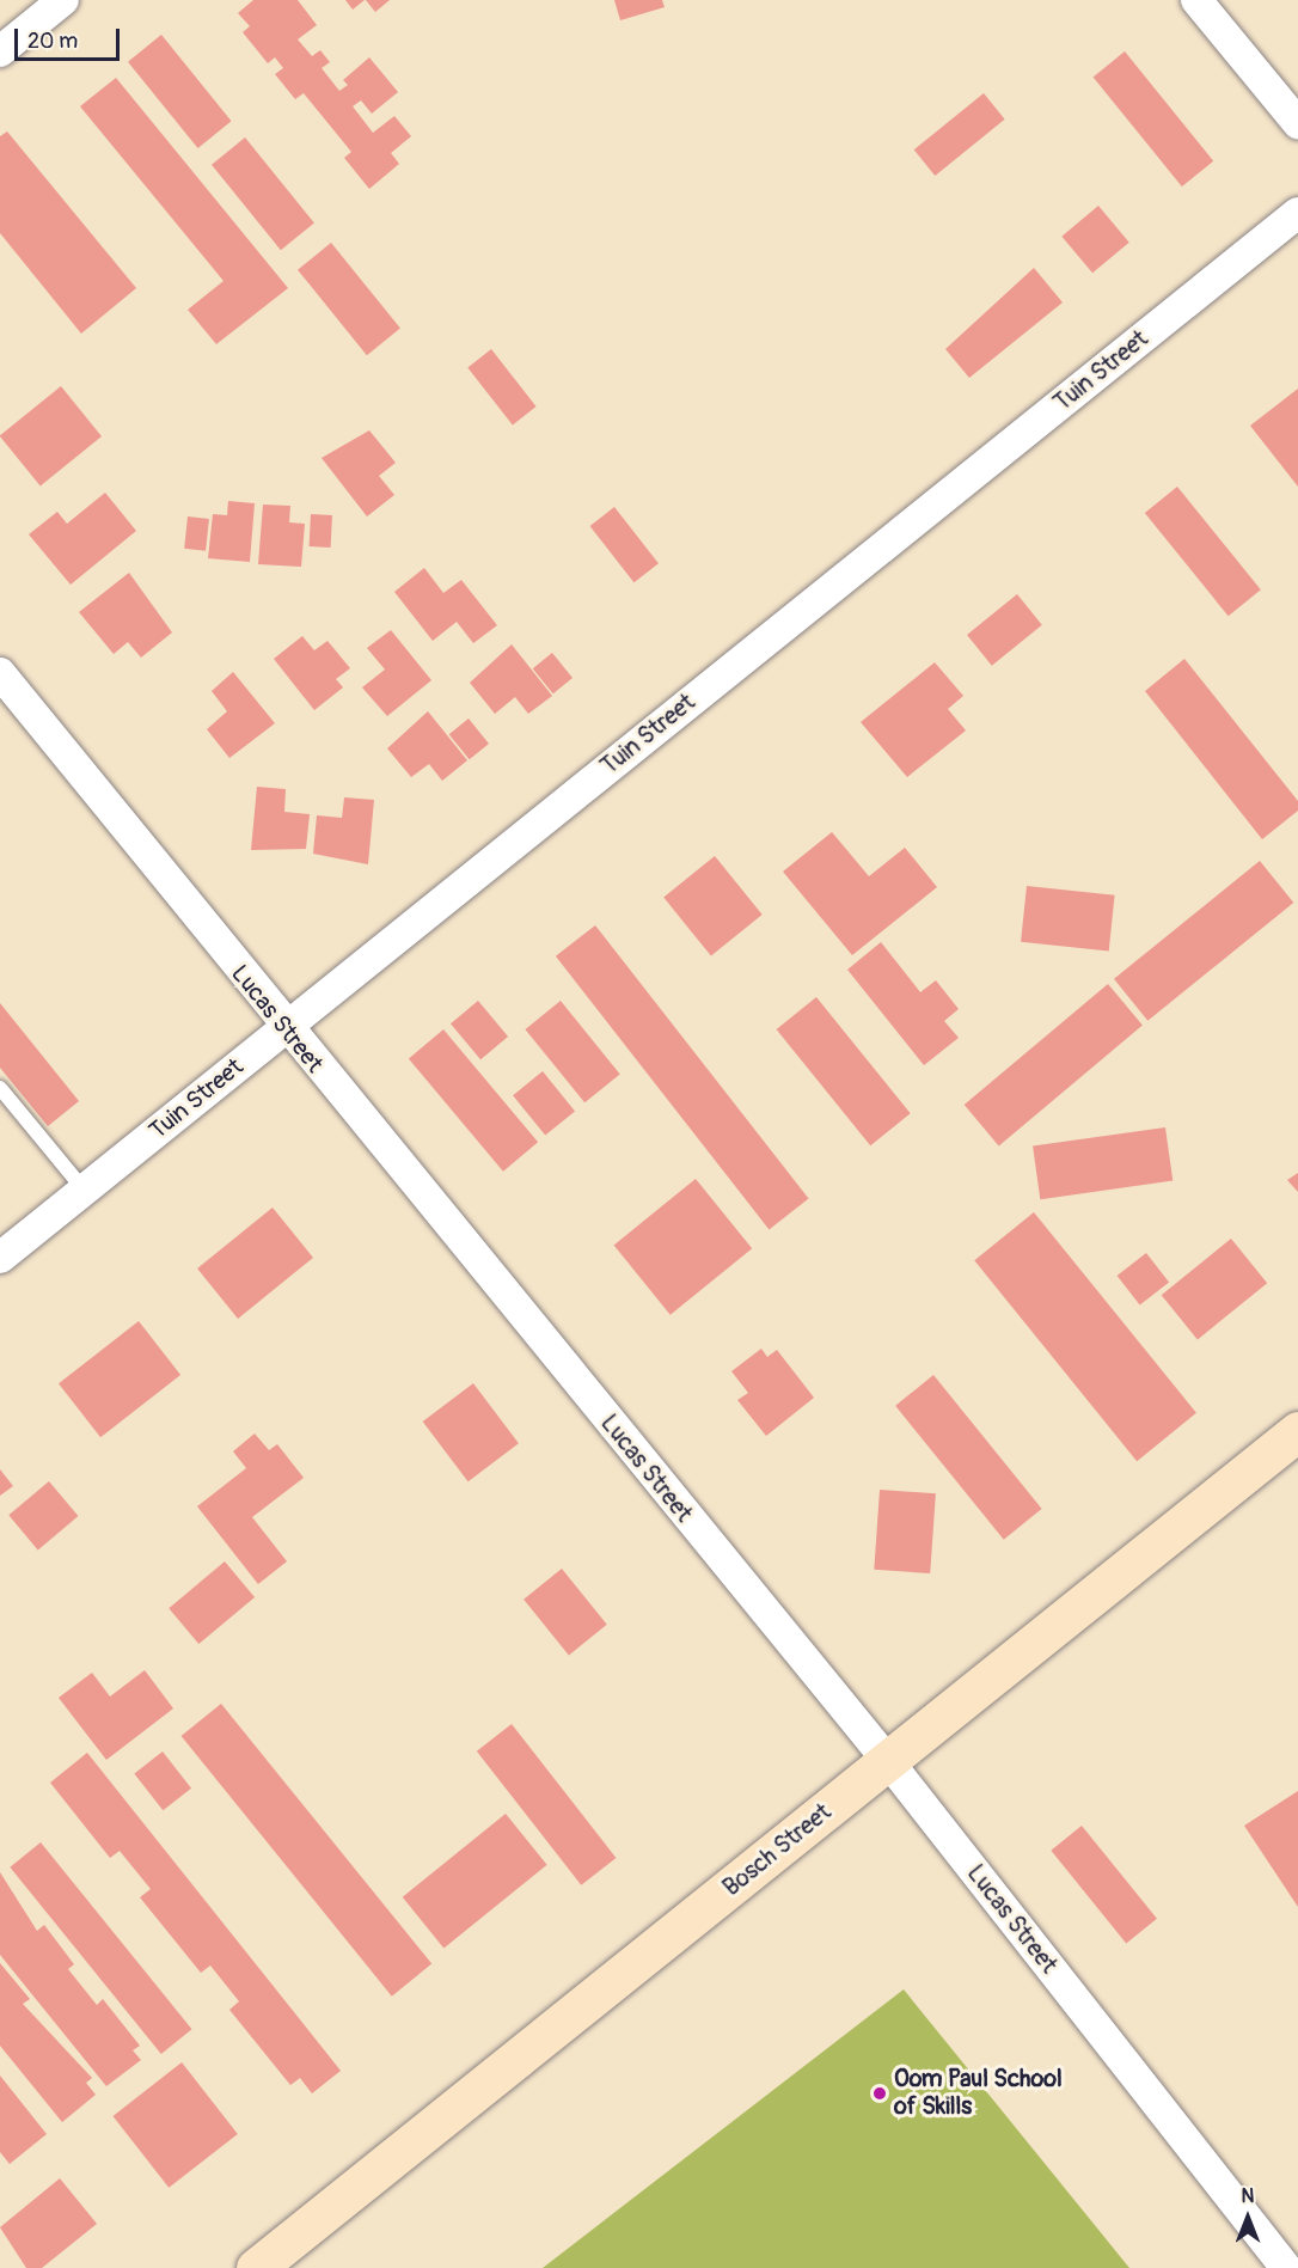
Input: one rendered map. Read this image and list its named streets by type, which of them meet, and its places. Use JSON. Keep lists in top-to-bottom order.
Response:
{
  "streets": {
    "street": ["Tuin Street", "Lucas Street", "Bosch Street"]
  },
  "crossings": [
    ["Tuin Street", "Lucas Street"],
    ["Lucas Street", "Bosch Street"]
  ],
  "places": ["Oom Paul School of Skills"],
  "scale_bar": "20 m",
  "north": "top"
}
